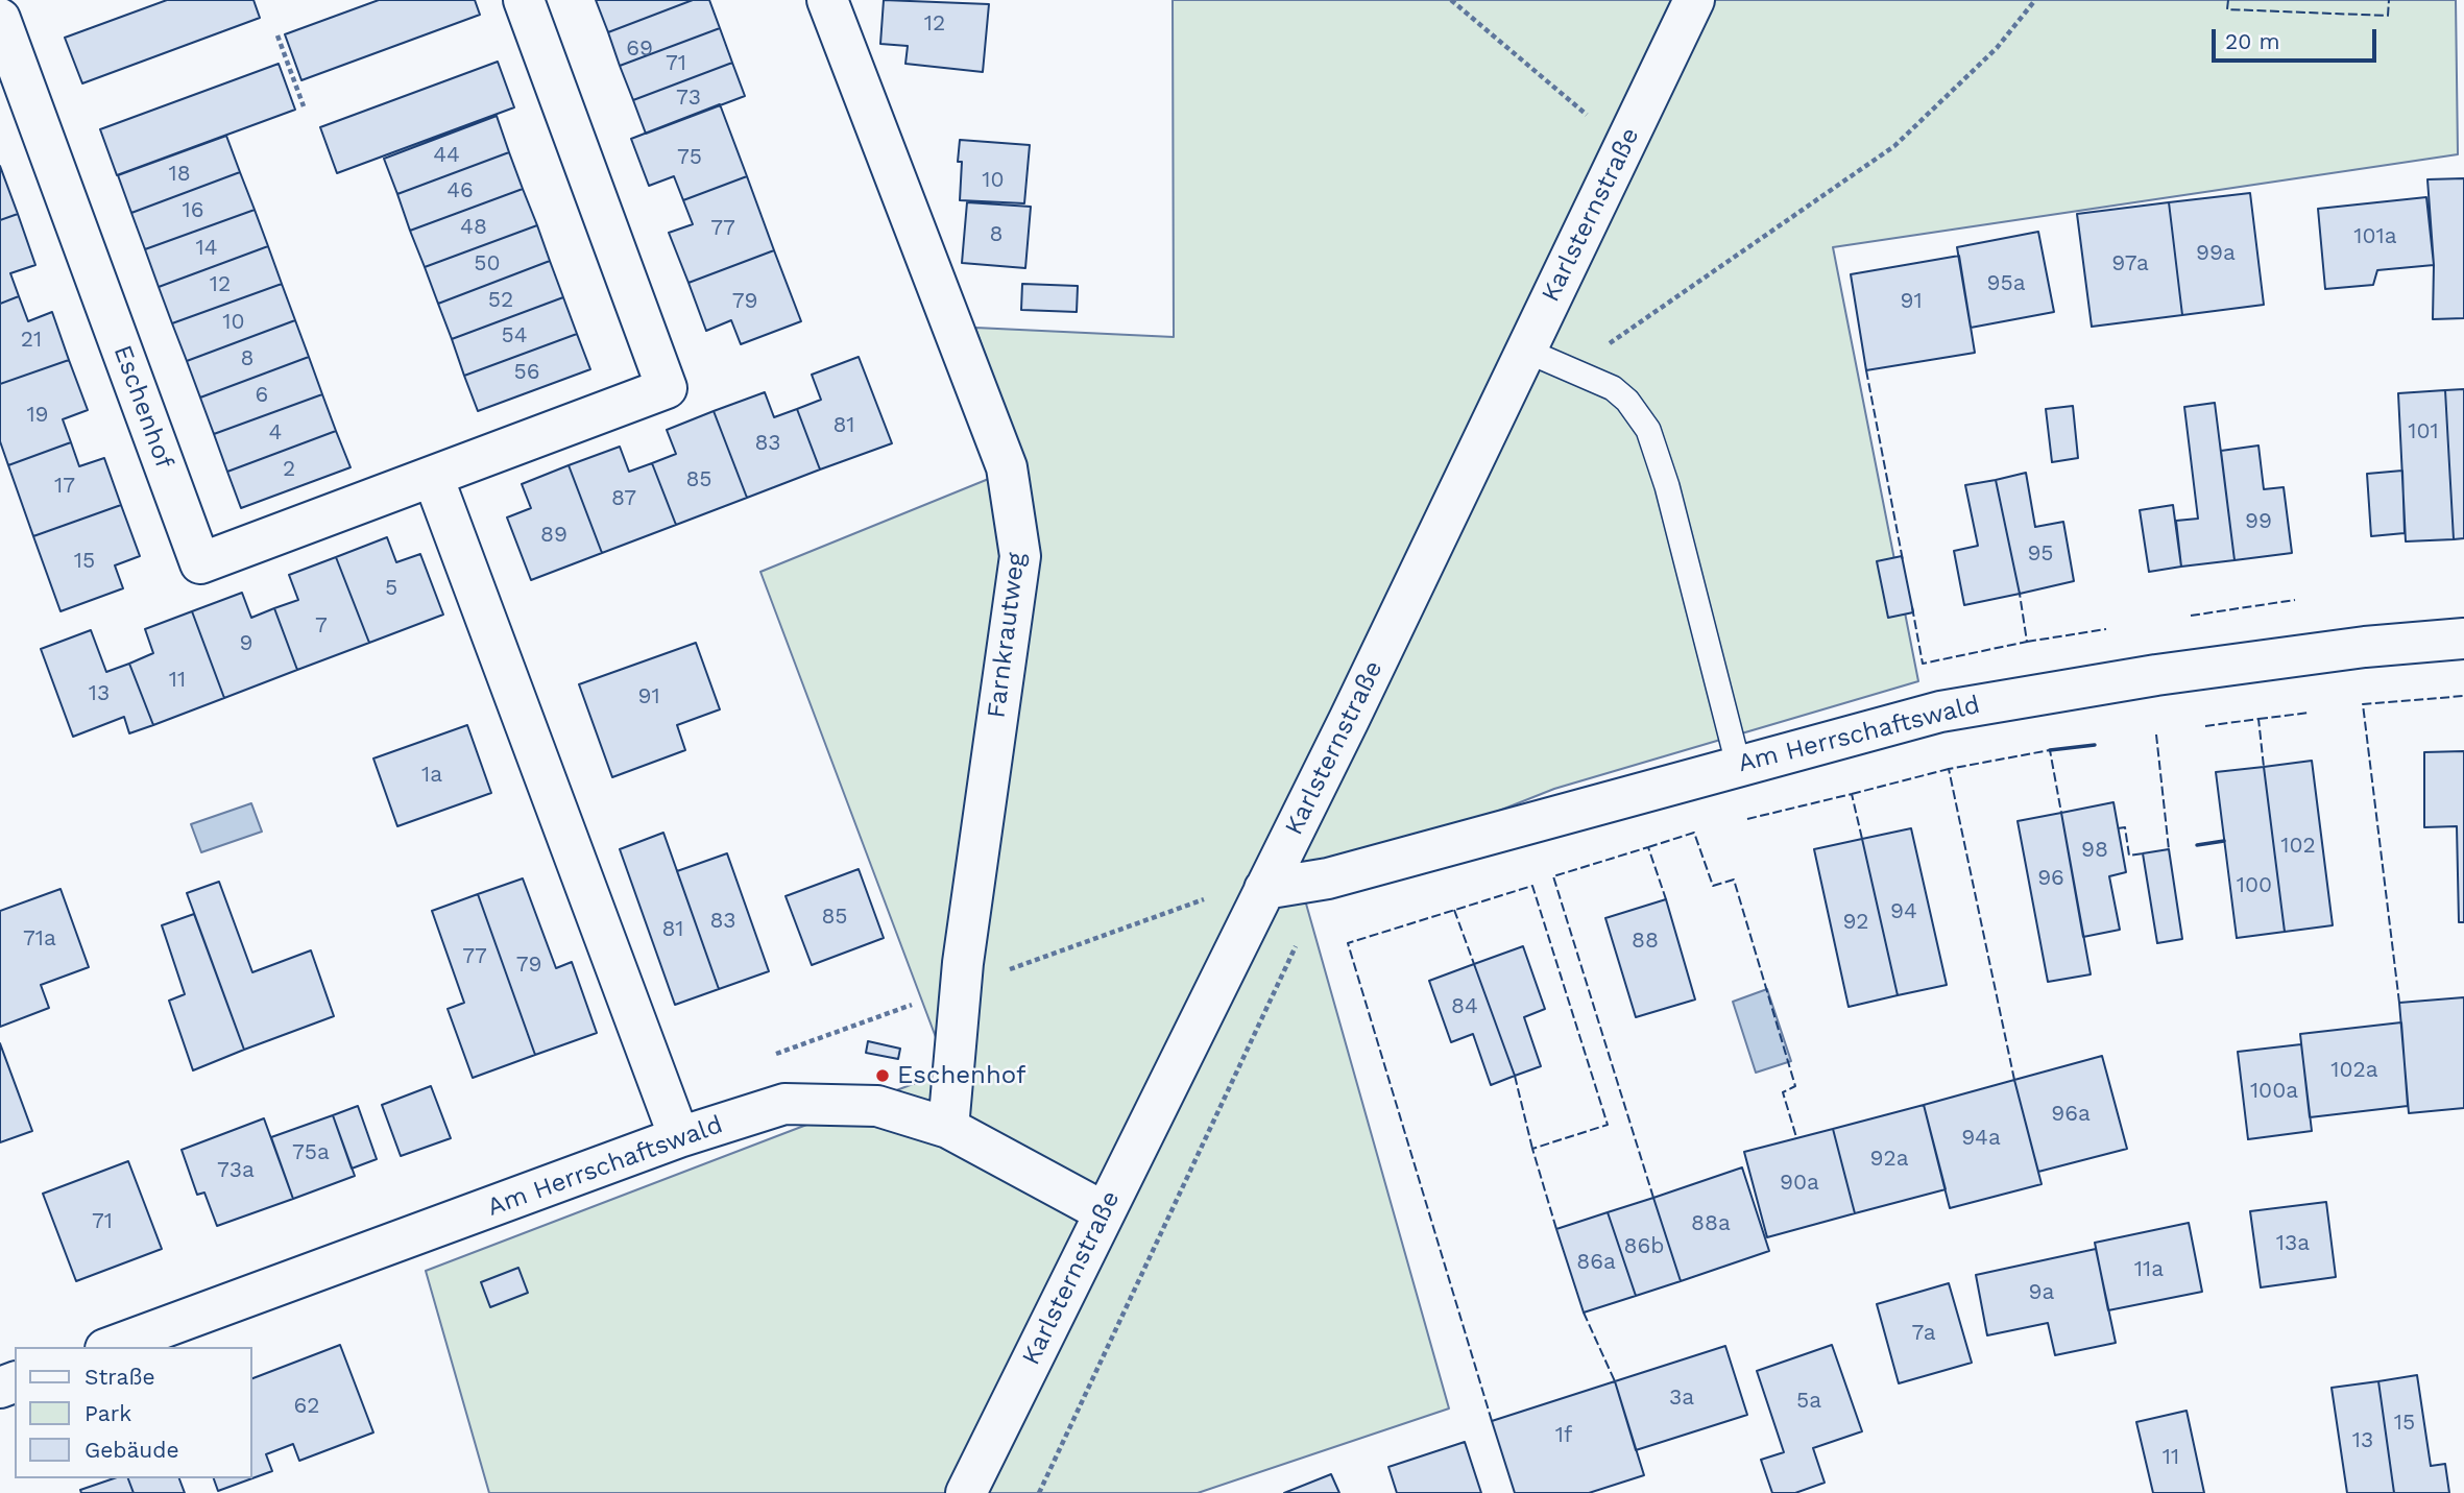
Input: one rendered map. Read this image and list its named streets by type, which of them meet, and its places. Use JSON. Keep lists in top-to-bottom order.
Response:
{
  "streets": {
    "street": [
      "Karlsternstraße",
      "Eschenhof",
      "Farnkrautweg",
      "Am Herrschaftswald"
    ]
  },
  "crossings": [
    ["Karlsternstraße", "Am Herrschaftswald"],
    ["Farnkrautweg", "Am Herrschaftswald"]
  ],
  "places": ["Eschenhof"],
  "house_numbers": [
    "12",
    "69",
    "71",
    "73",
    "44",
    "75",
    "18",
    "10",
    "46",
    "16",
    "48",
    "77",
    "8",
    "101a",
    "14",
    "99a",
    "50",
    "97a",
    "95a",
    "12",
    "52",
    "79",
    "91",
    "10",
    "54",
    "21",
    "8",
    "56",
    "6",
    "19",
    "81",
    "101",
    "4",
    "83",
    "2",
    "85",
    "17",
    "87",
    "99",
    "89",
    "95",
    "15",
    "5",
    "7",
    "9",
    "11",
    "13",
    "91",
    "1a",
    "102",
    "98",
    "96",
    "100",
    "94",
    "85",
    "83",
    "92",
    "81",
    "71a",
    "88",
    "77",
    "79",
    "84",
    "102a",
    "100a",
    "96a",
    "94a",
    "75a",
    "92a",
    "73a",
    "90a",
    "71",
    "88a",
    "13a",
    "86b",
    "86a",
    "11a",
    "9a",
    "7a",
    "3a",
    "5a",
    "62",
    "15",
    "1f",
    "13",
    "11"
  ],
  "legend": ["Straße", "Park", "Gebäude"],
  "scale_bar": "20 m"
}
